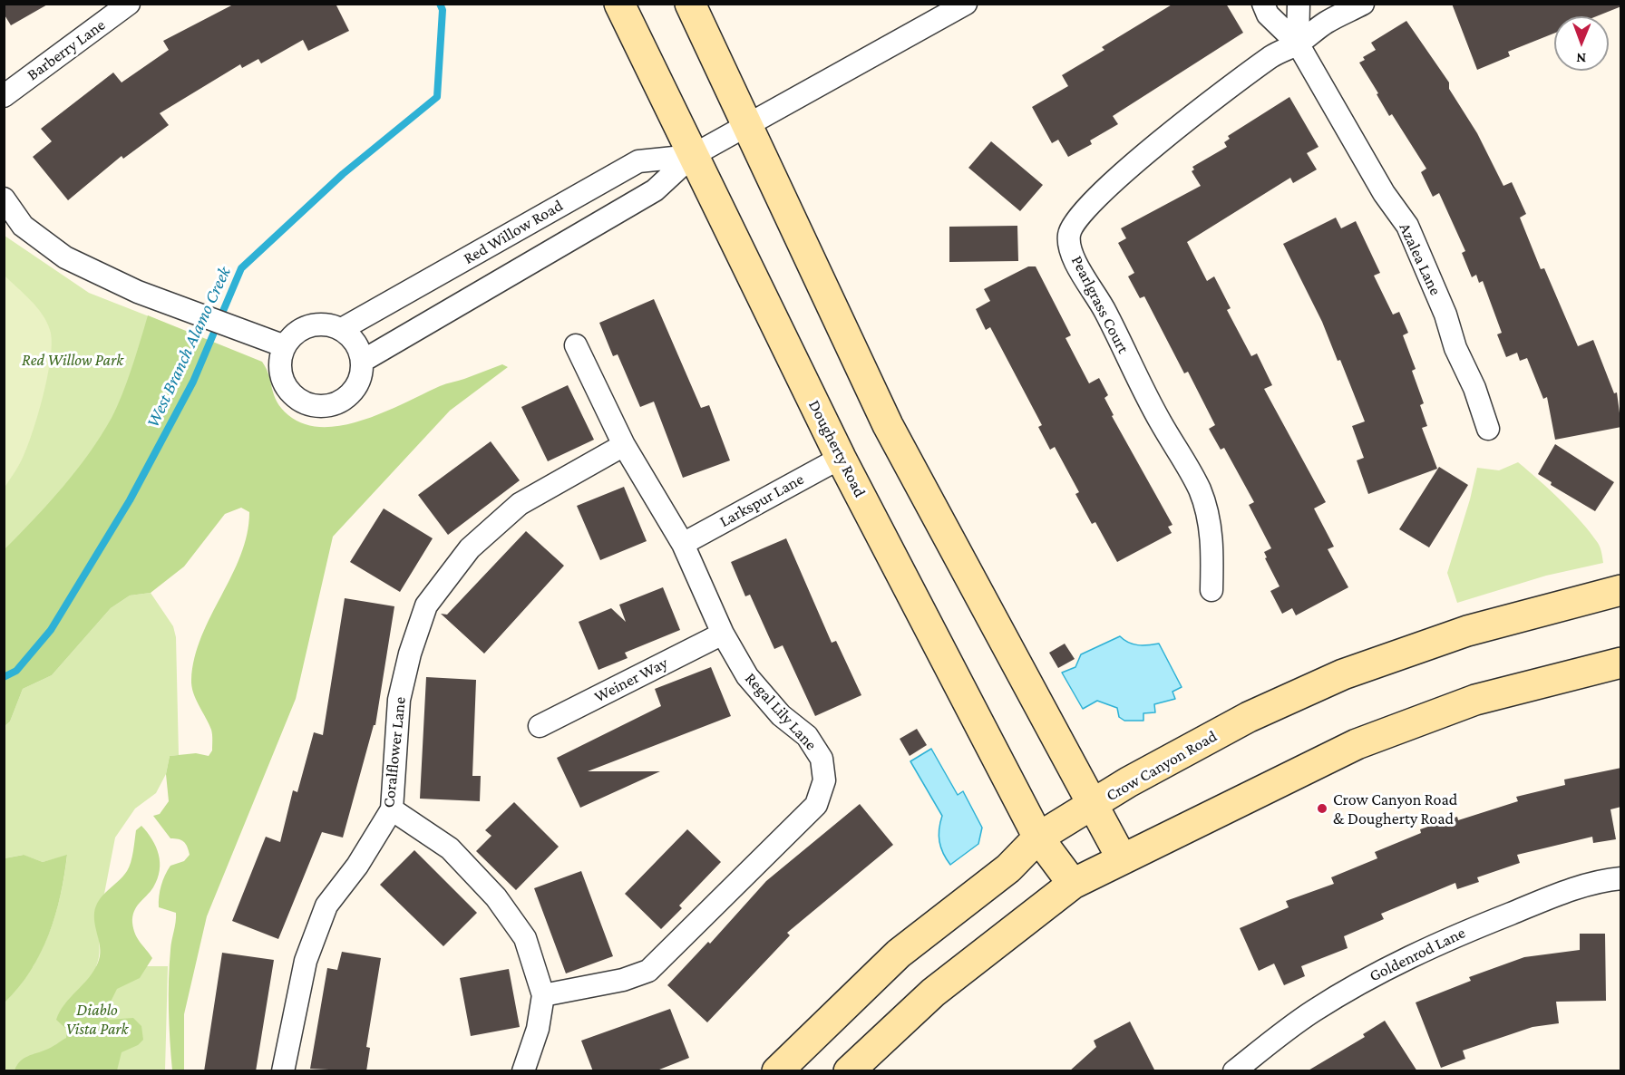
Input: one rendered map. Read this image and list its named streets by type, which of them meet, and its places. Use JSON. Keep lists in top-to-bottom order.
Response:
{
  "streets": {
    "main road": ["Dougherty Road", "Crow Canyon Road"],
    "street": [
      "Barberry Lane",
      "Red Willow Road",
      "Azalea Lane",
      "Pearlgrass Court",
      "Larkspur Lane",
      "Weiner Way",
      "Regal Lily Lane",
      "Coralflower Lane",
      "Goldenrod Lane"
    ]
  },
  "crossings": [
    ["Red Willow Road", "Dougherty Road"],
    ["Azalea Lane", "Pearlgrass Court"],
    ["Dougherty Road", "Larkspur Lane"],
    ["Dougherty Road", "Crow Canyon Road"],
    ["Larkspur Lane", "Regal Lily Lane"],
    ["Weiner Way", "Regal Lily Lane"],
    ["Regal Lily Lane", "Coralflower Lane"]
  ],
  "water": ["West Branch Alamo Creek"],
  "parks": ["Red Willow Park", "Diablo Vista Park"],
  "places": ["Crow Canyon Road & Dougherty Road"],
  "north": "bottom"
}
